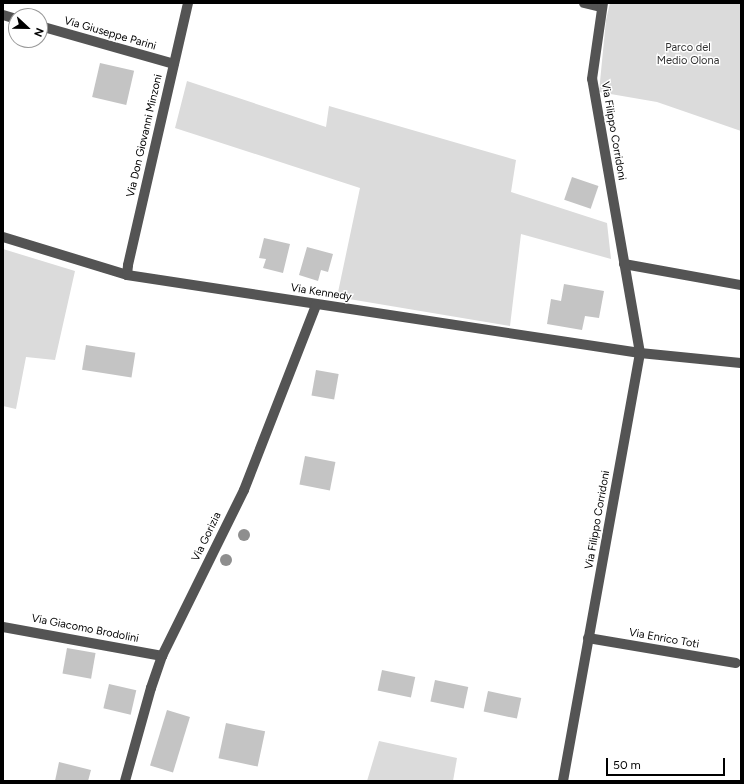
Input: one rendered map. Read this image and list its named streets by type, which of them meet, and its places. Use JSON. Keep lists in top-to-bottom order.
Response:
{
  "streets": {
    "street": [
      "Via Giuseppe Parini",
      "Via Filippo Corridoni",
      "Via Don Giovanni Minzoni",
      "Via Kennedy",
      "Via Gorizia",
      "Via Giacomo Brodolini",
      "Via Enrico Toti"
    ]
  },
  "crossings": [
    ["Via Giuseppe Parini", "Via Don Giovanni Minzoni"],
    ["Via Filippo Corridoni", "Via Kennedy"],
    ["Via Filippo Corridoni", "Via Enrico Toti"],
    ["Via Don Giovanni Minzoni", "Via Kennedy"],
    ["Via Kennedy", "Via Gorizia"],
    ["Via Gorizia", "Via Giacomo Brodolini"]
  ],
  "parks": ["Parco del Medio Olona"],
  "scale_bar": "50 m",
  "north": "right"
}
